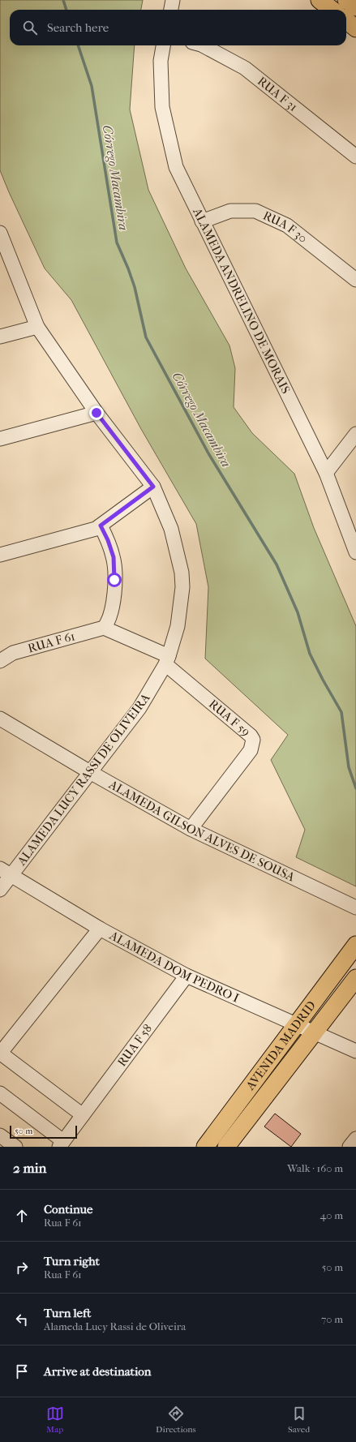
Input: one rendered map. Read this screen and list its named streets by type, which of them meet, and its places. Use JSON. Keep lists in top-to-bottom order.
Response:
{
  "streets": {
    "main road": ["AVENIDA MADRID"],
    "street": [
      "RUA F 31",
      "RUA F 30",
      "ALAMEDA ANDRELINO DE MORAIS",
      "RUA F 61",
      "RUA F 59",
      "ALAMEDA LUCY RASSI DE OLIVEIRA",
      "ALAMEDA GILSON ALVES DE SOUSA",
      "ALAMEDA DOM PEDRO I",
      "RUA F 58"
    ]
  },
  "crossings": [
    ["RUA F 30", "ALAMEDA ANDRELINO DE MORAIS"],
    ["RUA F 59", "ALAMEDA LUCY RASSI DE OLIVEIRA"],
    ["RUA F 59", "ALAMEDA GILSON ALVES DE SOUSA"],
    ["ALAMEDA LUCY RASSI DE OLIVEIRA", "ALAMEDA GILSON ALVES DE SOUSA"],
    ["ALAMEDA LUCY RASSI DE OLIVEIRA", "ALAMEDA DOM PEDRO I"],
    ["ALAMEDA DOM PEDRO I", "RUA F 58"],
    ["ALAMEDA DOM PEDRO I", "AVENIDA MADRID"]
  ],
  "water": ["Córrego Macambira"],
  "scale_bar": "50 m",
  "page": {
    "search": "Search here",
    "scale": "50 m",
    "heading": ["2 min", "Walk · 160 m"],
    "list": [
      ["Continue", "Rua F 61", "40 m"],
      ["Turn right", "Rua F 61", "50 m"],
      ["Turn left", "Alameda Lucy Rassi de Oliveira", "70 m"],
      "Arrive at destination"
    ],
    "nav": ["Map", "Directions", "Saved"]
  }
}
